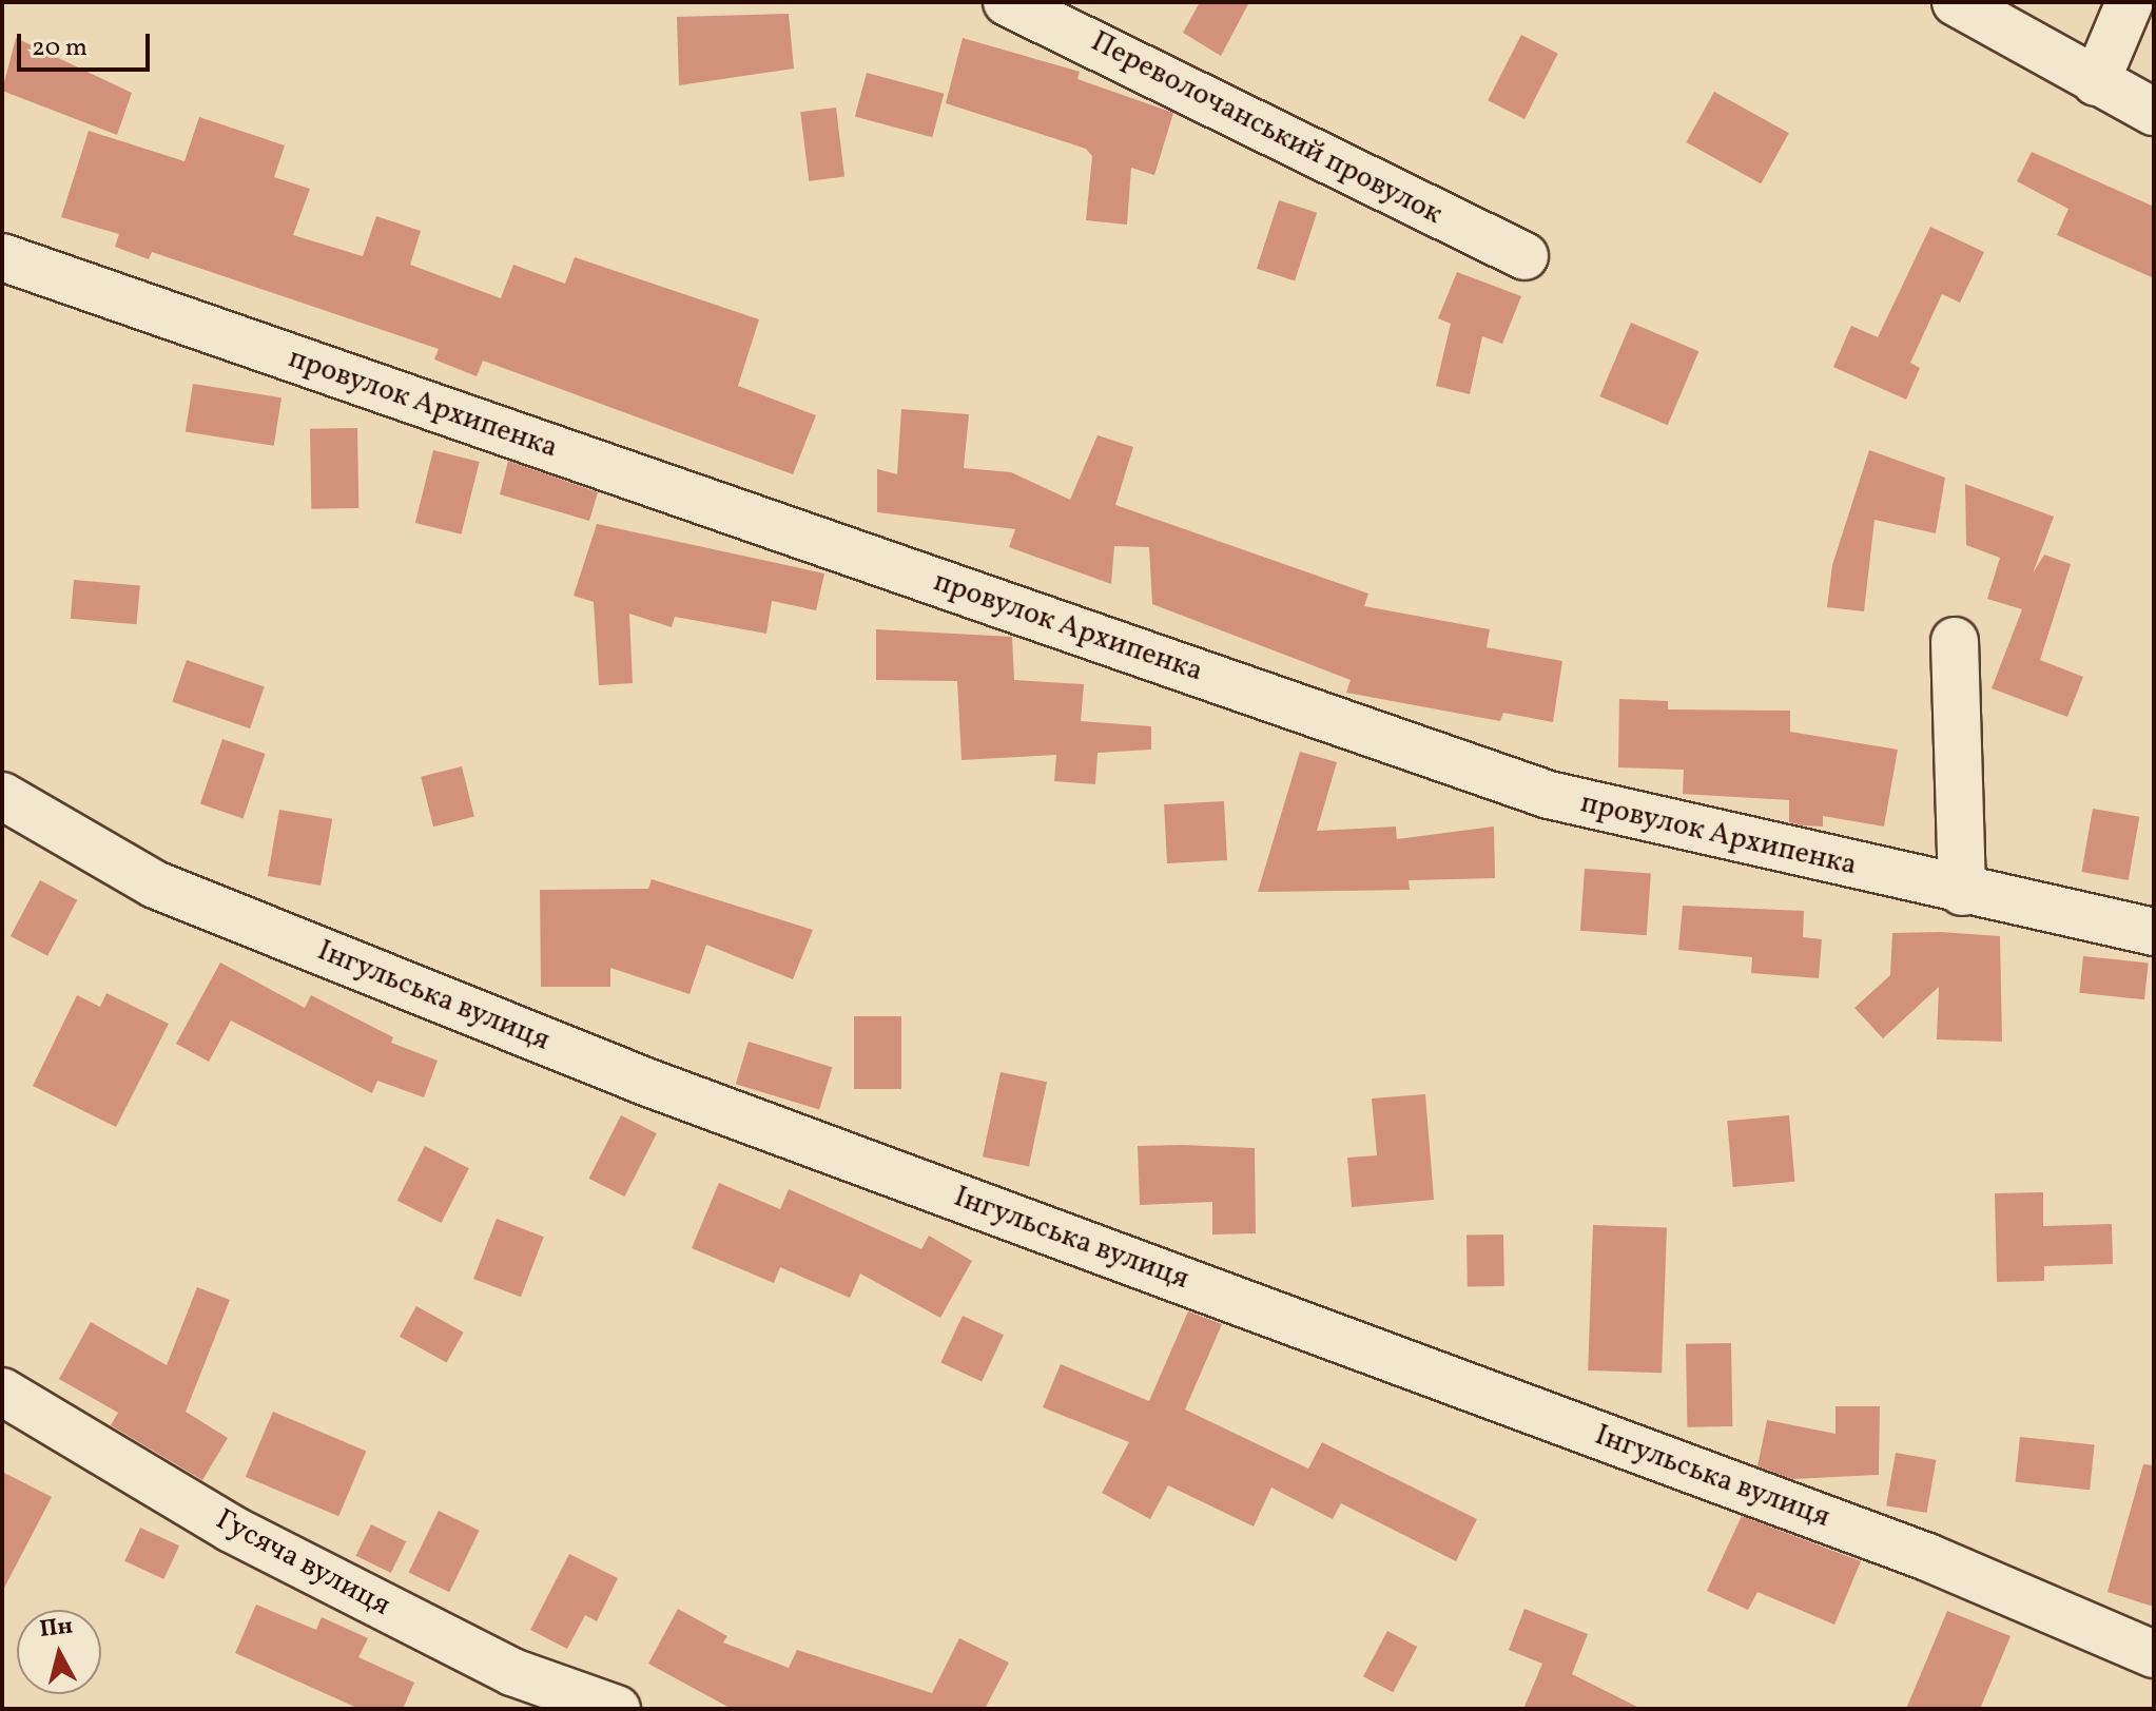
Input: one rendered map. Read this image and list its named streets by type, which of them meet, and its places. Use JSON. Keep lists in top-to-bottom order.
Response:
{
  "streets": {
    "street": [
      "Переволочанський провулок",
      "провулок Архипенка",
      "Інгульська вулиця",
      "Гусяча вулиця"
    ]
  },
  "scale_bar": "20 m",
  "north": "top"
}
